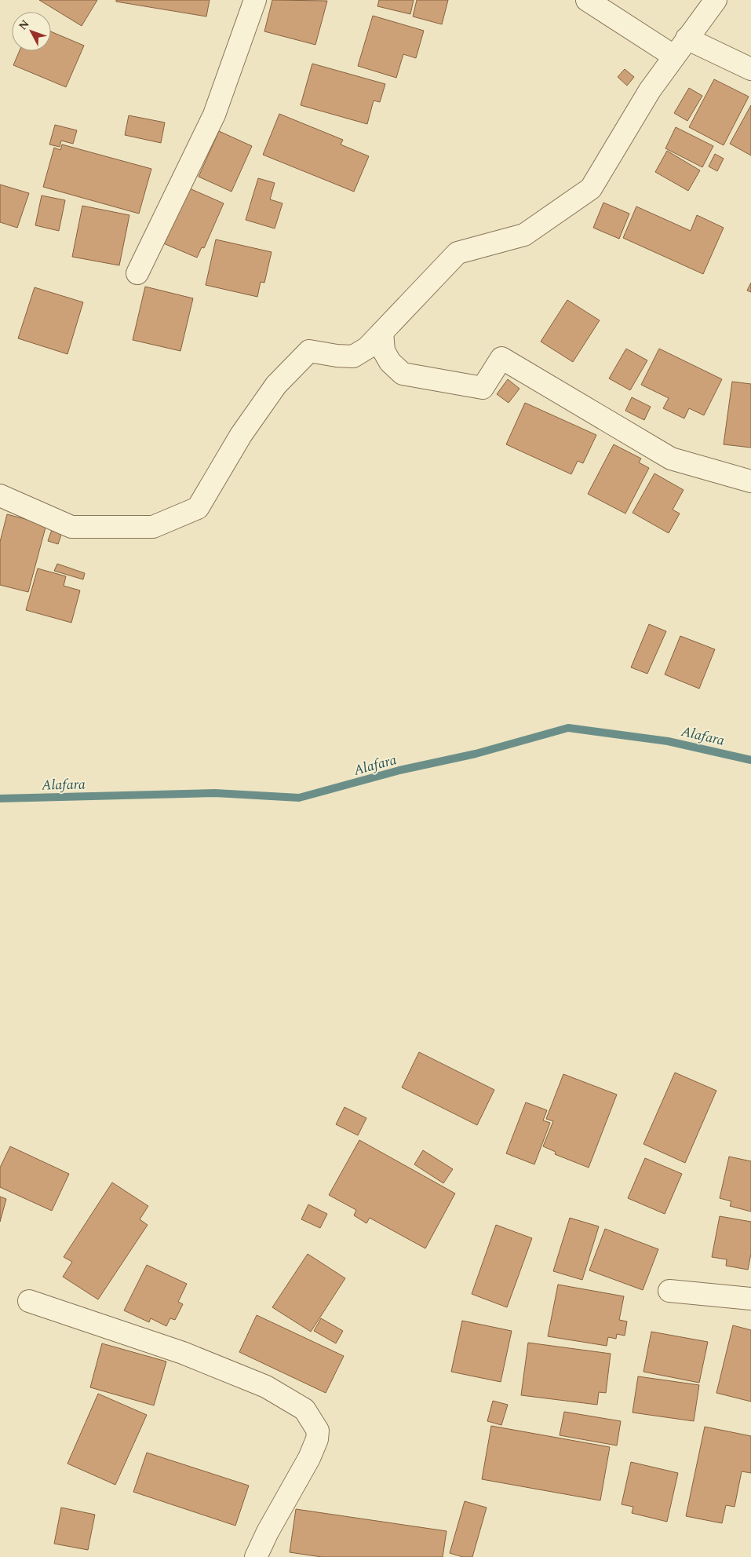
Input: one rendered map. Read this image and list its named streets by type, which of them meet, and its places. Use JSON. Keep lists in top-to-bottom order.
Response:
{
  "water": ["Alafara"],
  "north": "top left"
}
